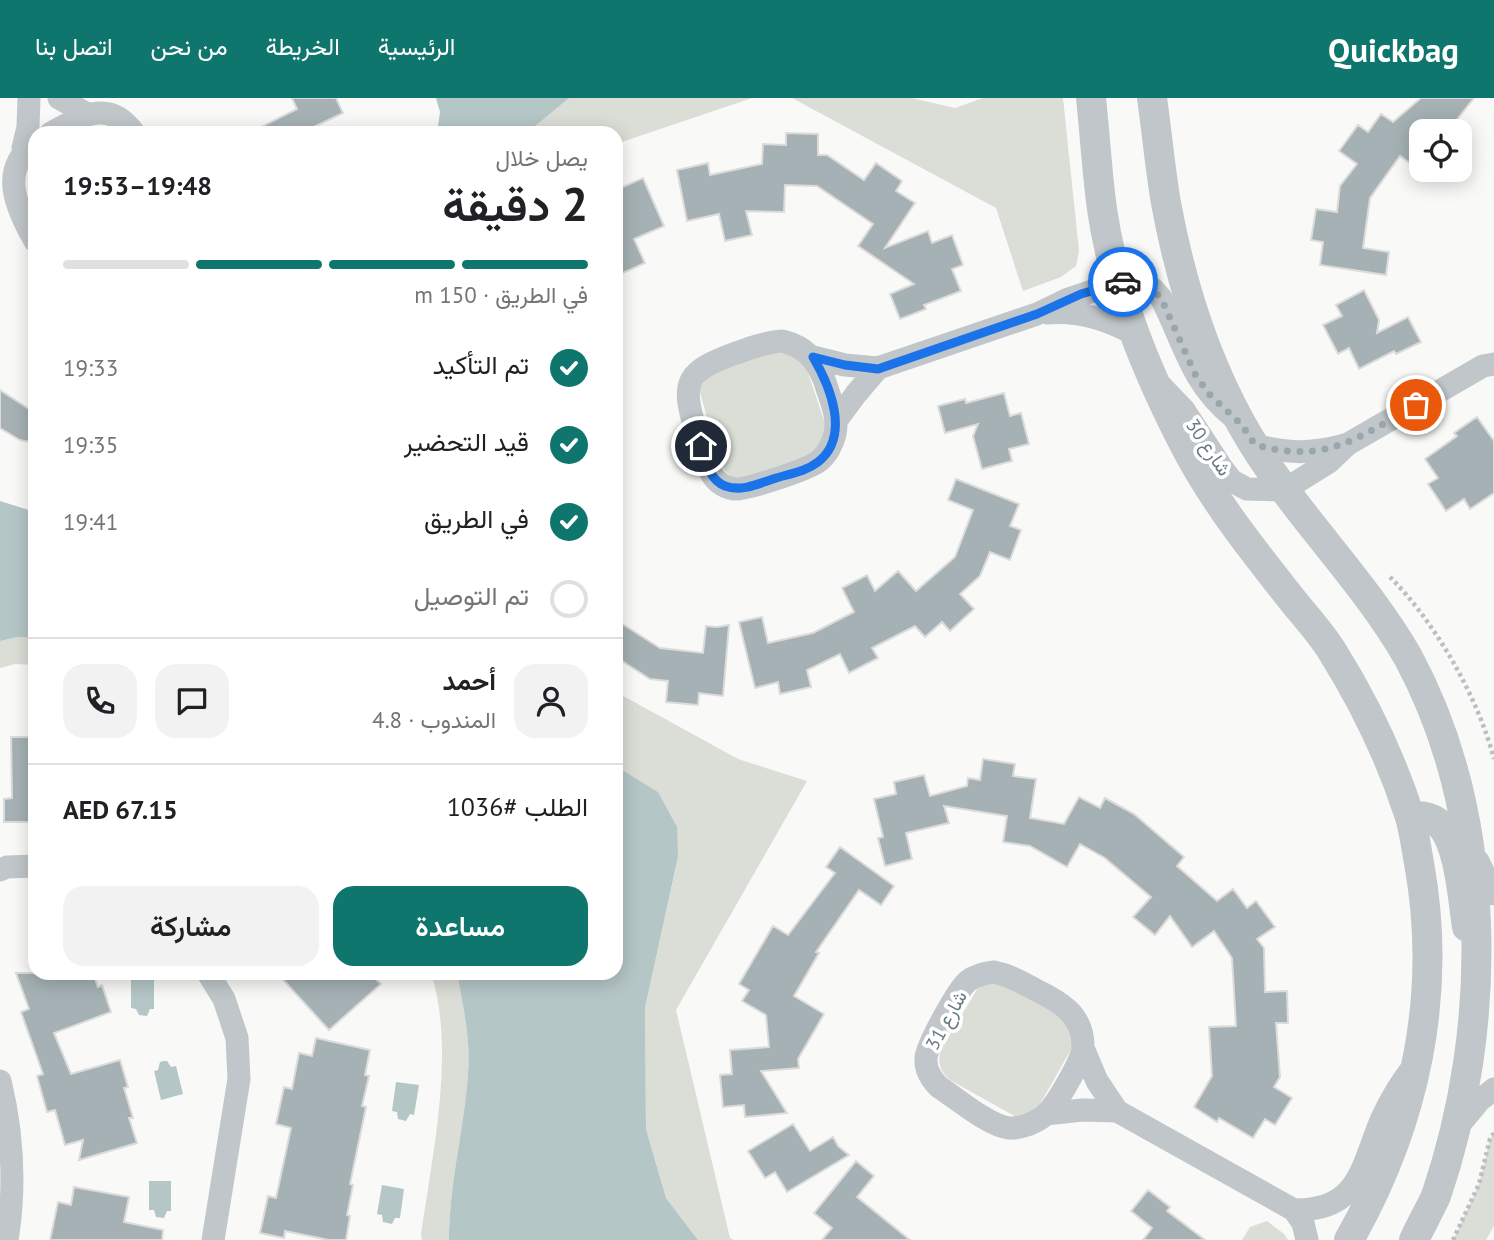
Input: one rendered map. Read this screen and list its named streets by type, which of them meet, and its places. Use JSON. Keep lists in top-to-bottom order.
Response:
{
  "streets": {
    "street": ["شارع 30", "شارع 31"]
  },
  "page": {
    "header": "Quickbag",
    "nav": [
      "الرئيسية",
      "الخريطة",
      "من نحن",
      "اتصل بنا"
    ],
    "heading": ["2 دقيقة", "يصل خلال", "19:48–19:53"],
    "panel": [
      "أحمد",
      "المندوب · 4.8",
      "الطلب #1036",
      "AED 67.15"
    ],
    "bar": "في الطريق · 150 m",
    "list": [
      ["تم التأكيد", "19:33"],
      ["قيد التحضير", "19:35"],
      ["في الطريق", "19:41"],
      "تم التوصيل"
    ],
    "buttons": ["مساعدة", "مشاركة"]
  }
}
